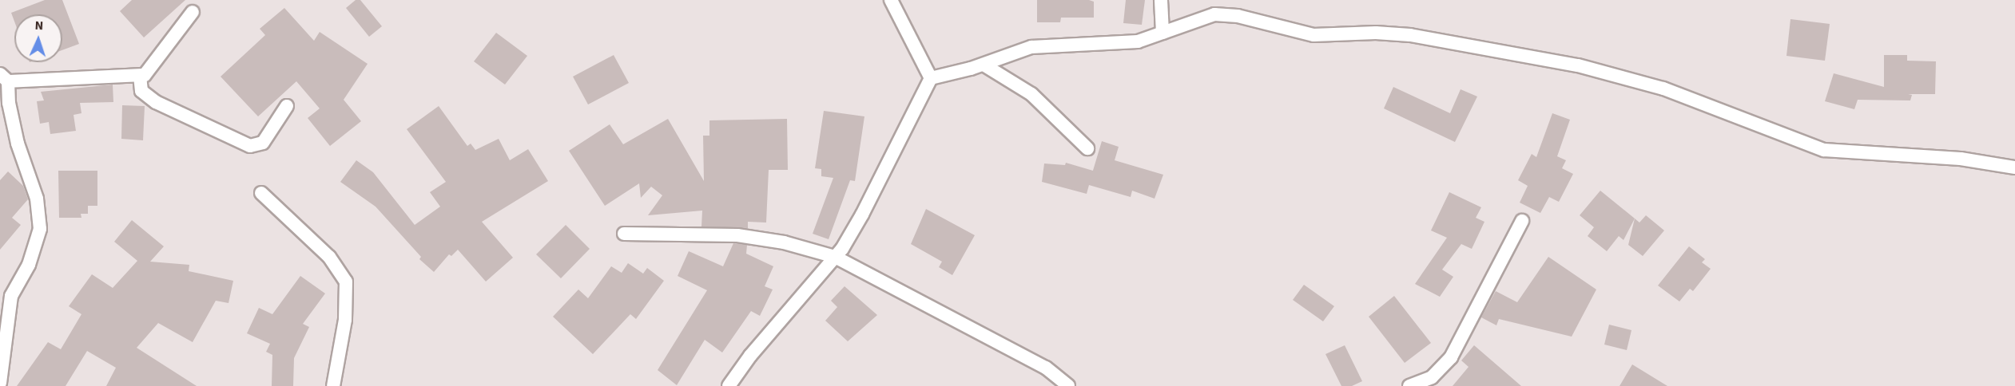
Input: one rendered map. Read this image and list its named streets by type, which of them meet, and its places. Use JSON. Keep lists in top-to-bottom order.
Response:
{
  "north": "top"
}
